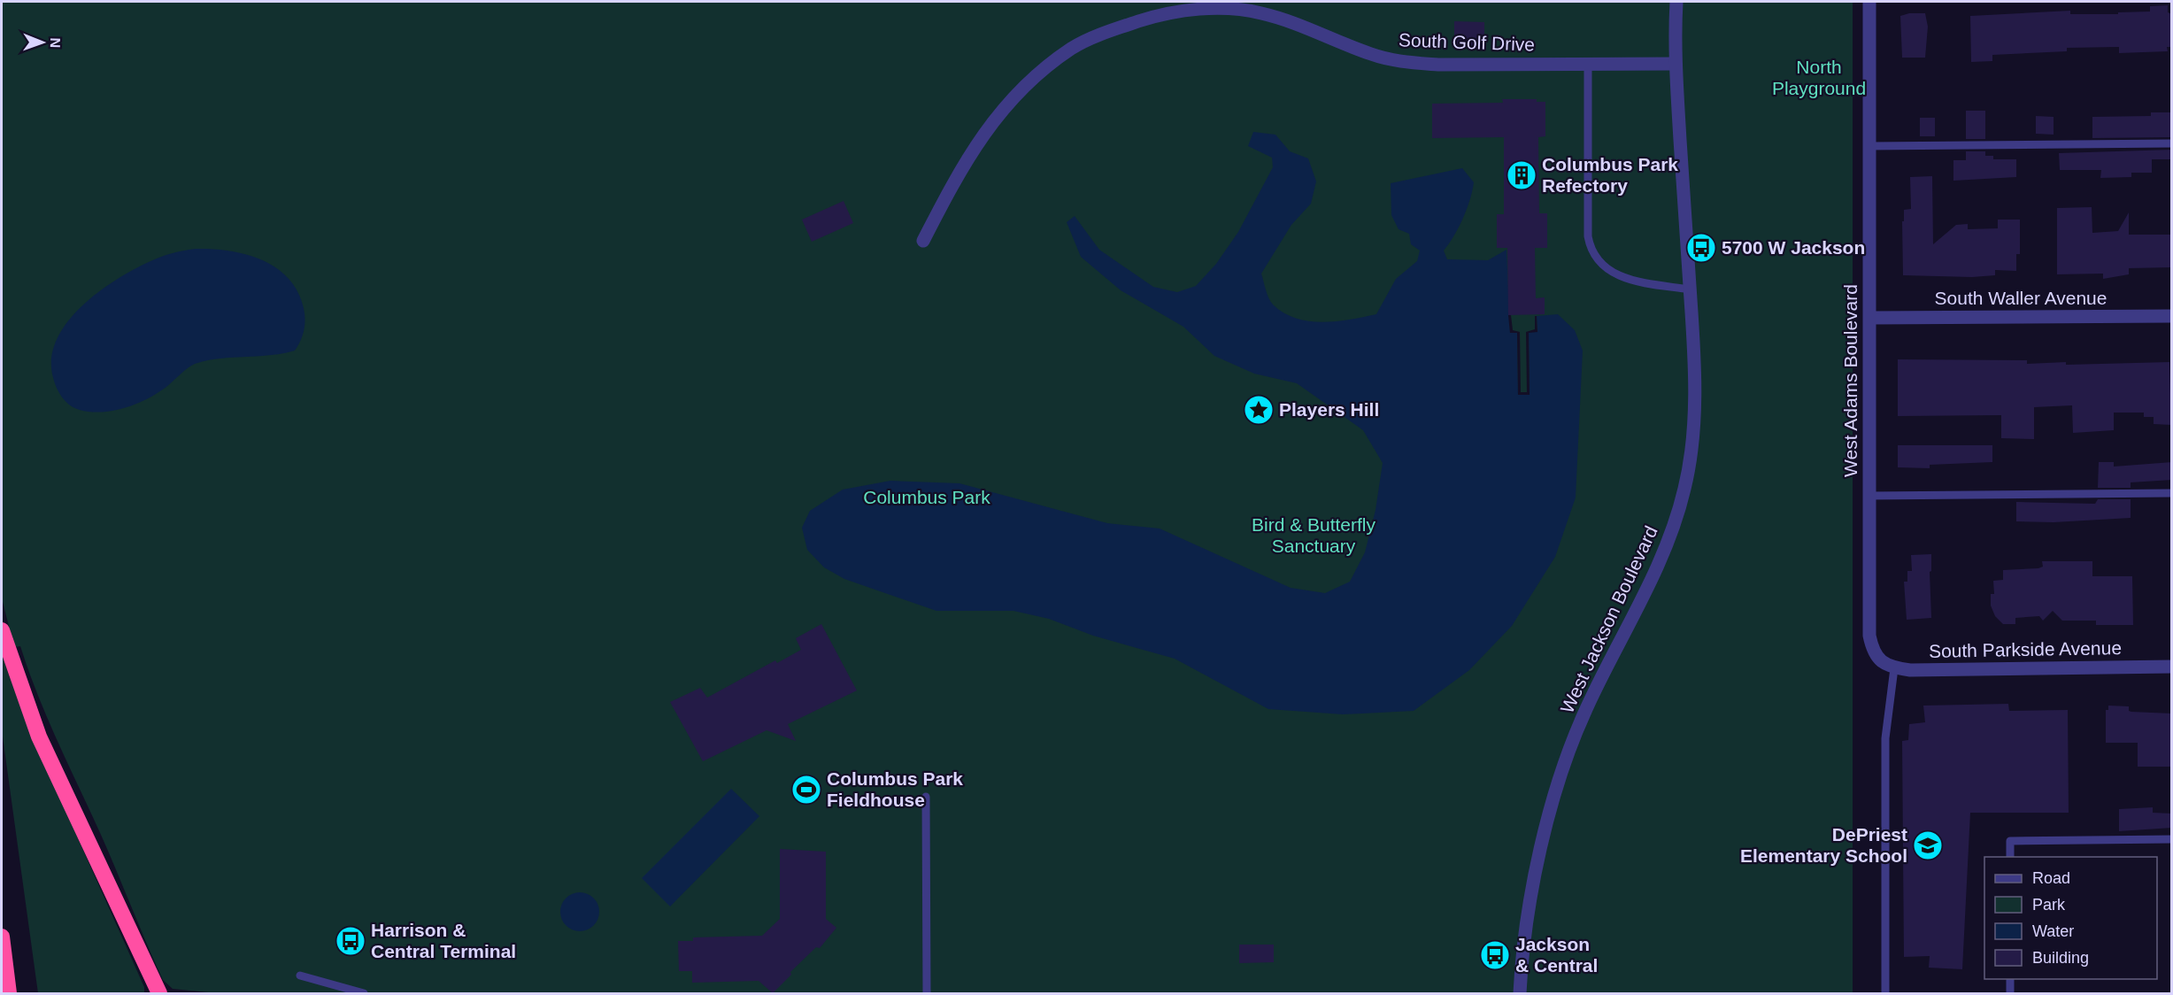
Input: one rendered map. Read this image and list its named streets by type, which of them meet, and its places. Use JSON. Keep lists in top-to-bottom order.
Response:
{
  "streets": {
    "street": [
      "South Golf Drive",
      "South Waller Avenue",
      "West Adams Boulevard",
      "West Jackson Boulevard",
      "South Parkside Avenue"
    ]
  },
  "crossings": [
    ["South Golf Drive", "West Jackson Boulevard"],
    ["South Waller Avenue", "West Adams Boulevard"],
    ["West Adams Boulevard", "South Parkside Avenue"]
  ],
  "parks": ["North Playground", "Columbus Park", "Bird & Butterfly Sanctuary"],
  "places": {
    "building": ["Columbus Park Refectory"],
    "bus stop": ["5700 W Jackson", "Harrison & Central Terminal", "Jackson & Central"],
    "place": ["Players Hill"],
    "sports": ["Columbus Park Fieldhouse"],
    "school or university": ["DePriest Elementary School"]
  },
  "legend": [
    "Road",
    "Park",
    "Water",
    "Building"
  ],
  "north": "right"
}
